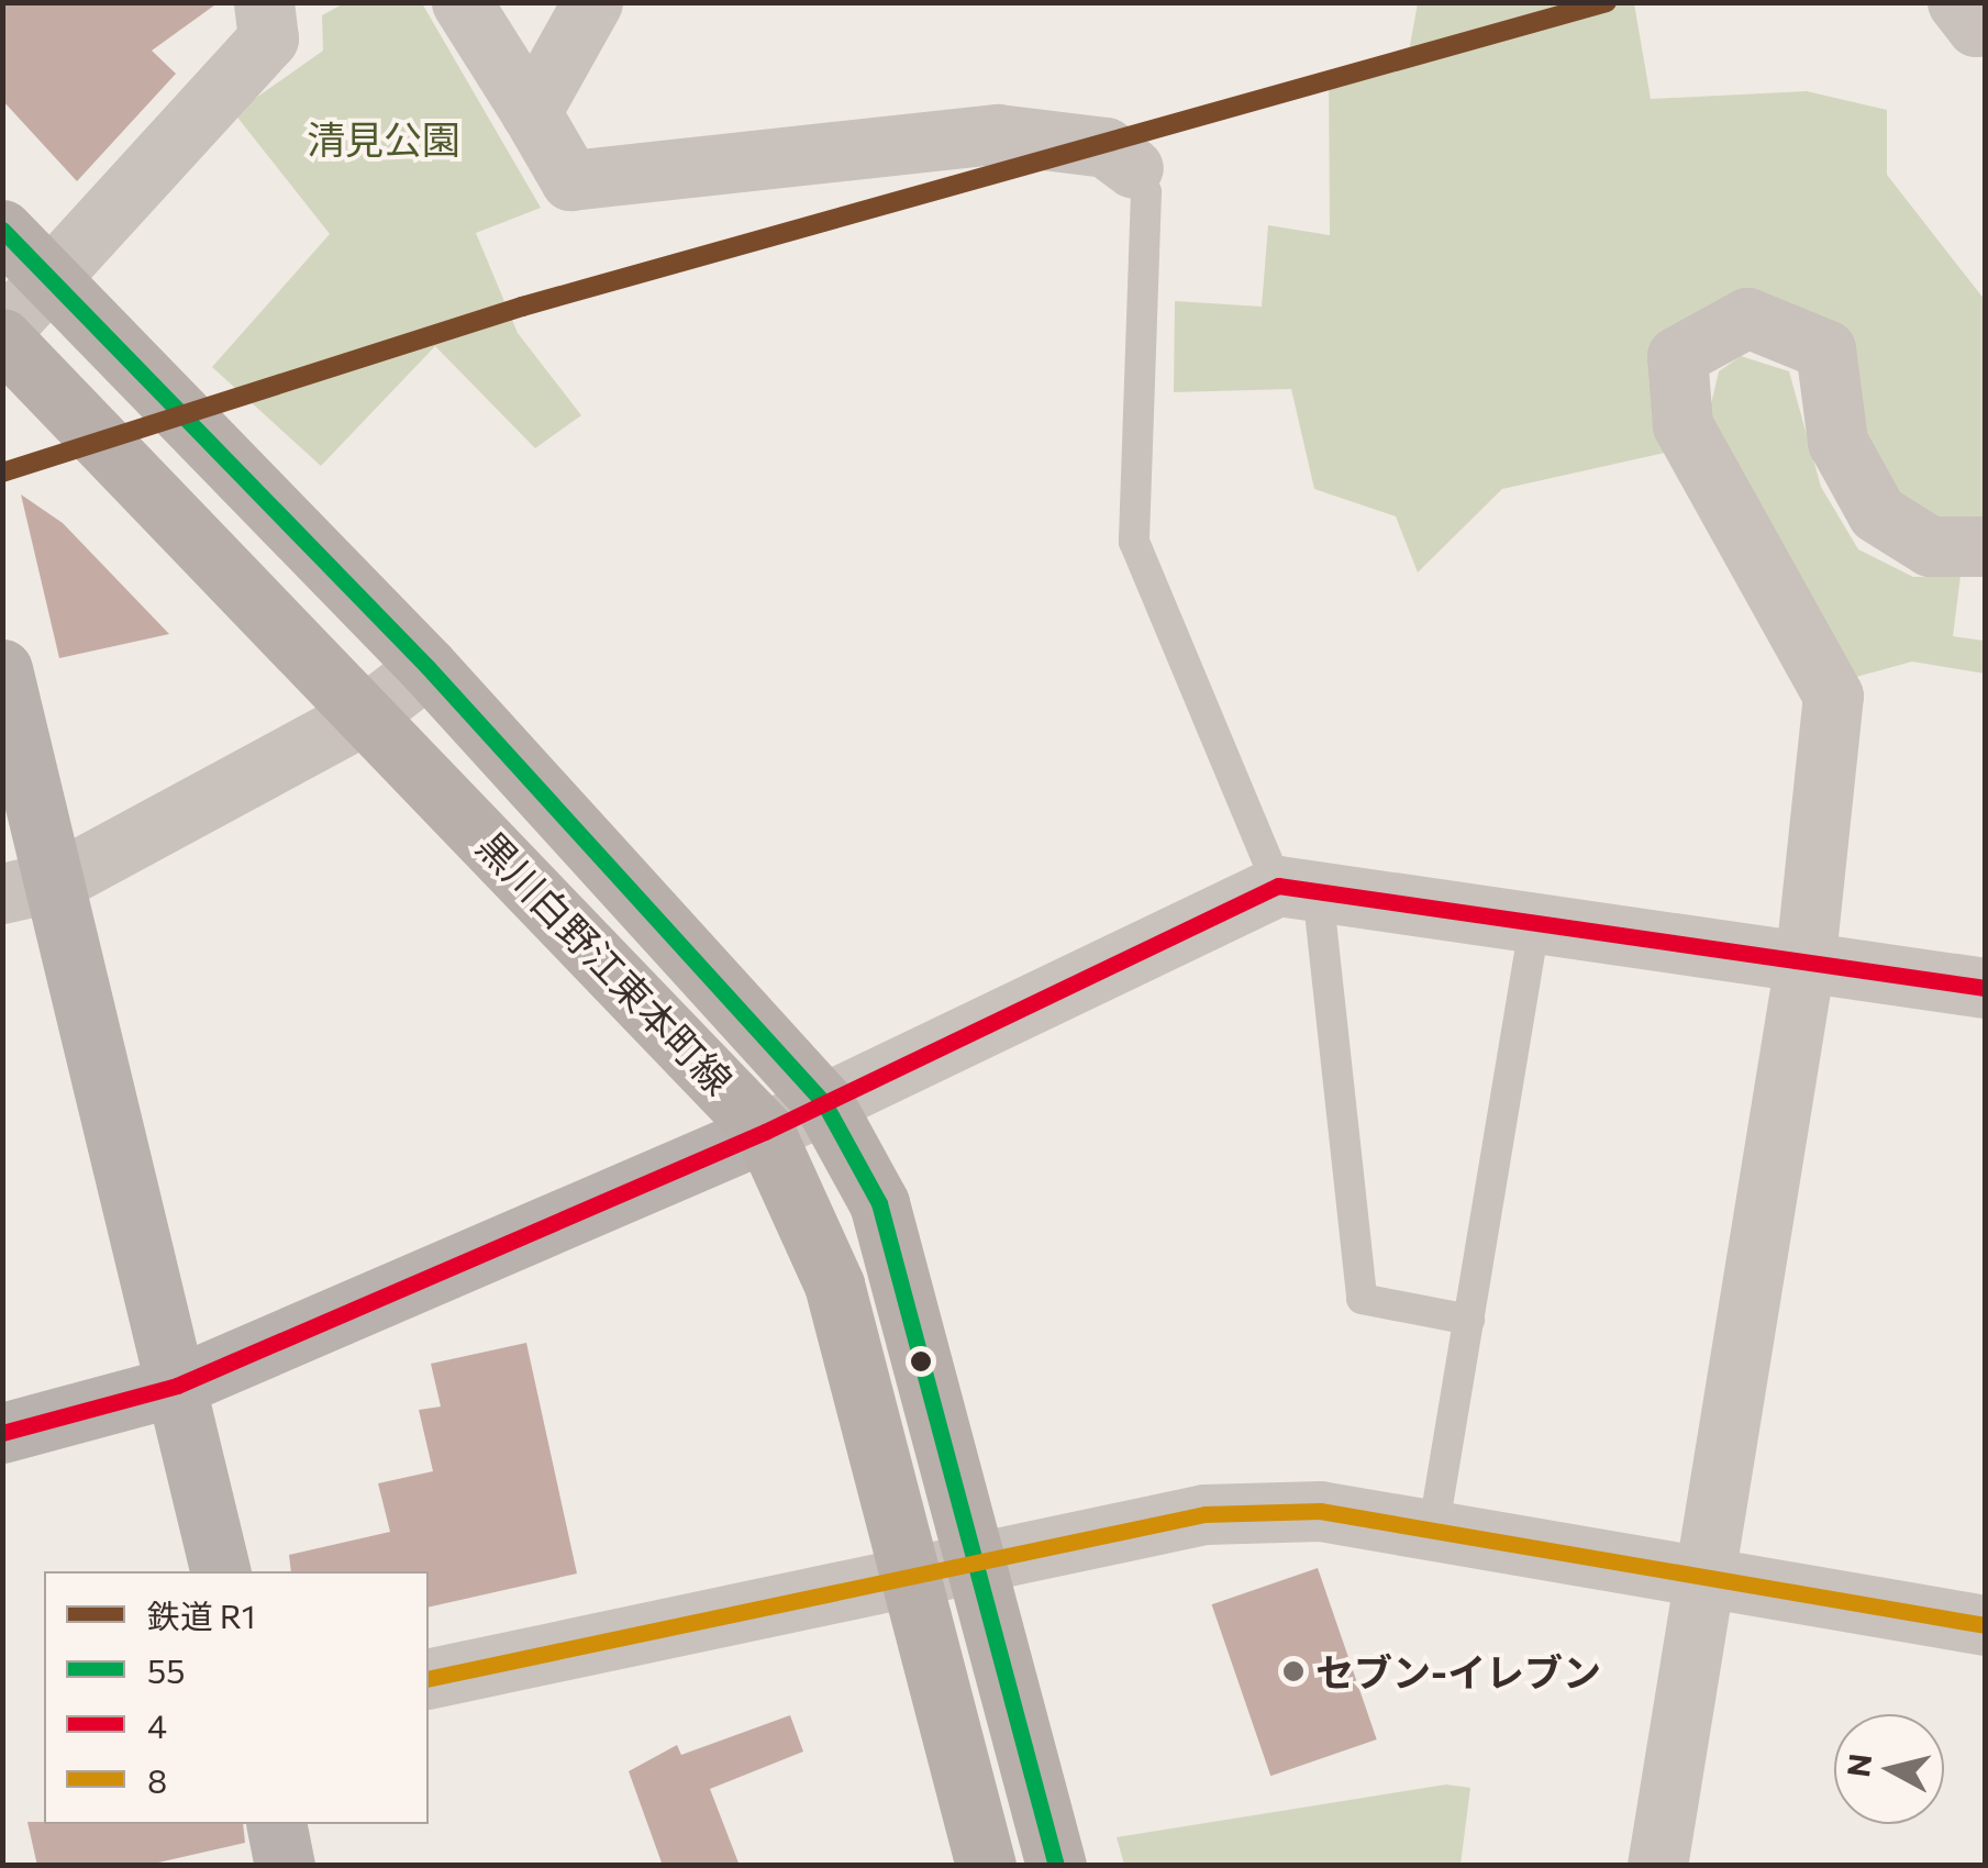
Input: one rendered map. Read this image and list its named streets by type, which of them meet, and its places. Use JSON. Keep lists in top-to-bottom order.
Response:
{
  "streets": {
    "main road": ["黒川白野江東本町線"]
  },
  "parks": ["清見公園"],
  "places": ["セブン-イレブン"],
  "lines": [
    "rail line R1",
    "transit line 55",
    "transit line 4",
    "transit line 8"
  ],
  "legend": [
    "鉄道 R1",
    "55",
    "4",
    "8"
  ],
  "north": "left"
}
